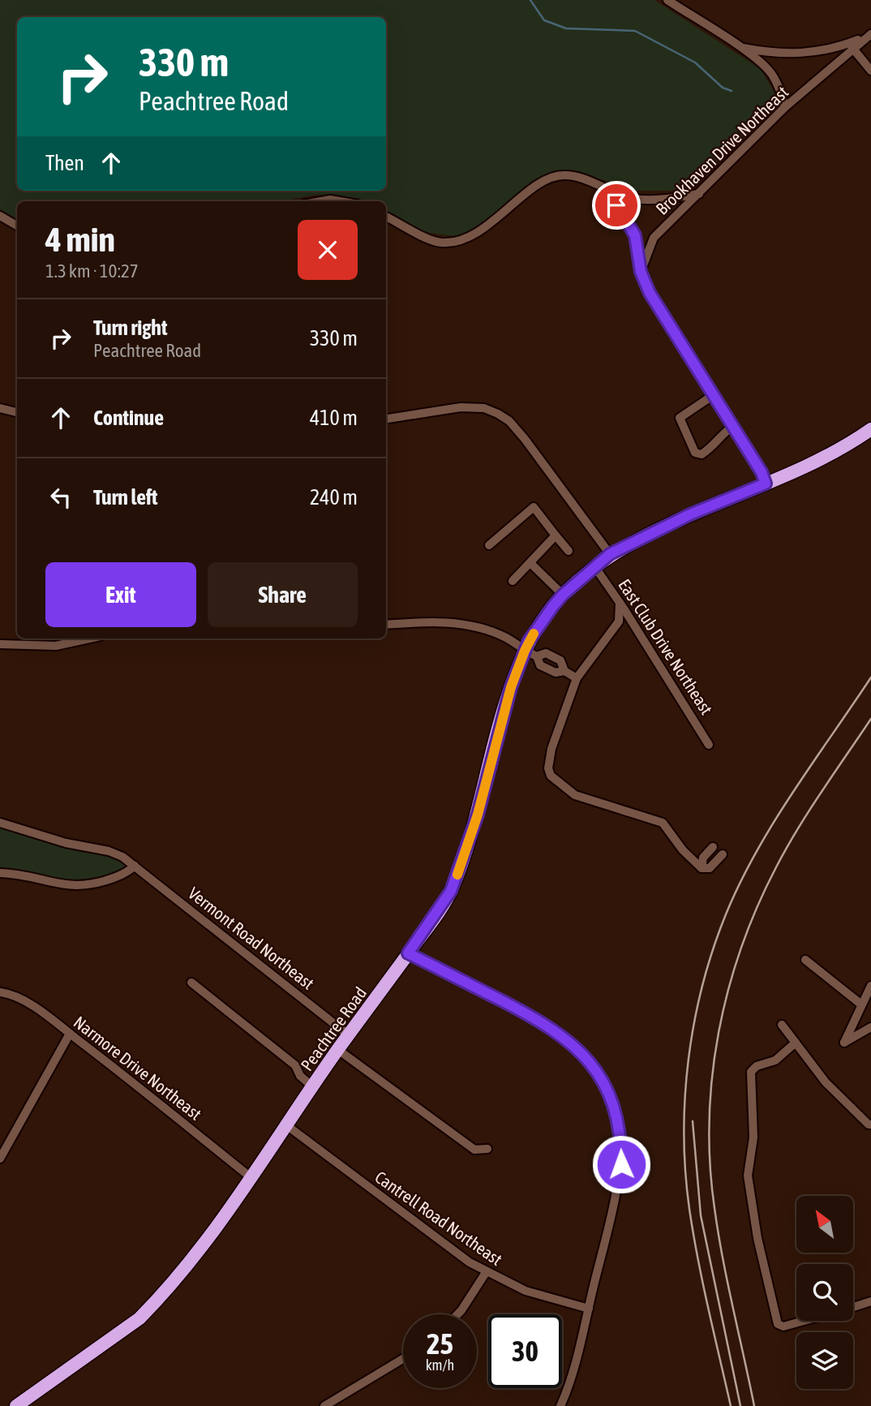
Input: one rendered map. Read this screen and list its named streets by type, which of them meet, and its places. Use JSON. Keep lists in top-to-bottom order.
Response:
{
  "streets": {
    "highway": ["Peachtree Road"],
    "street": [
      "Brookhaven Drive Northeast",
      "East Club Drive Northeast",
      "Vermont Road Northeast",
      "Narmore Drive Northeast",
      "Cantrell Road Northeast"
    ]
  },
  "crossings": [
    ["East Club Drive Northeast", "Peachtree Road"],
    ["Vermont Road Northeast", "Peachtree Road"],
    ["Peachtree Road", "Narmore Drive Northeast"],
    ["Peachtree Road", "Cantrell Road Northeast"]
  ],
  "north": "top left",
  "page": {
    "turn": ["330 m", "Peachtree Road"],
    "then": "Then",
    "heading": ["4 min", "1.3 km · 10:27"],
    "list": [
      {
        "name": "Turn right",
        "note": "Peachtree Road",
        "value": "330 m"
      },
      {
        "name": "Continue",
        "value": "410 m"
      },
      {
        "name": "Turn left",
        "value": "240 m"
      }
    ],
    "buttons": ["Exit", "Share"],
    "speed": "25 km/h",
    "limit": "30"
  }
}
